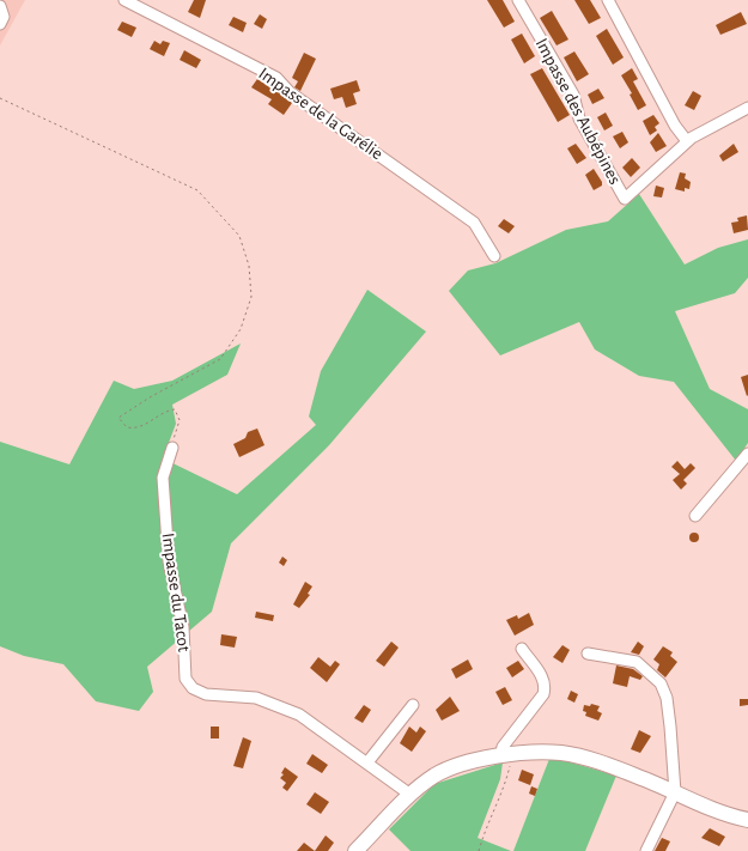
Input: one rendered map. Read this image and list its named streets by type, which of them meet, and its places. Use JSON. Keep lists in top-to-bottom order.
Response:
{
  "streets": {
    "street": ["Impasse des Aubépines", "Impasse de la Garélie", "Impasse du Tacot"]
  }
}
